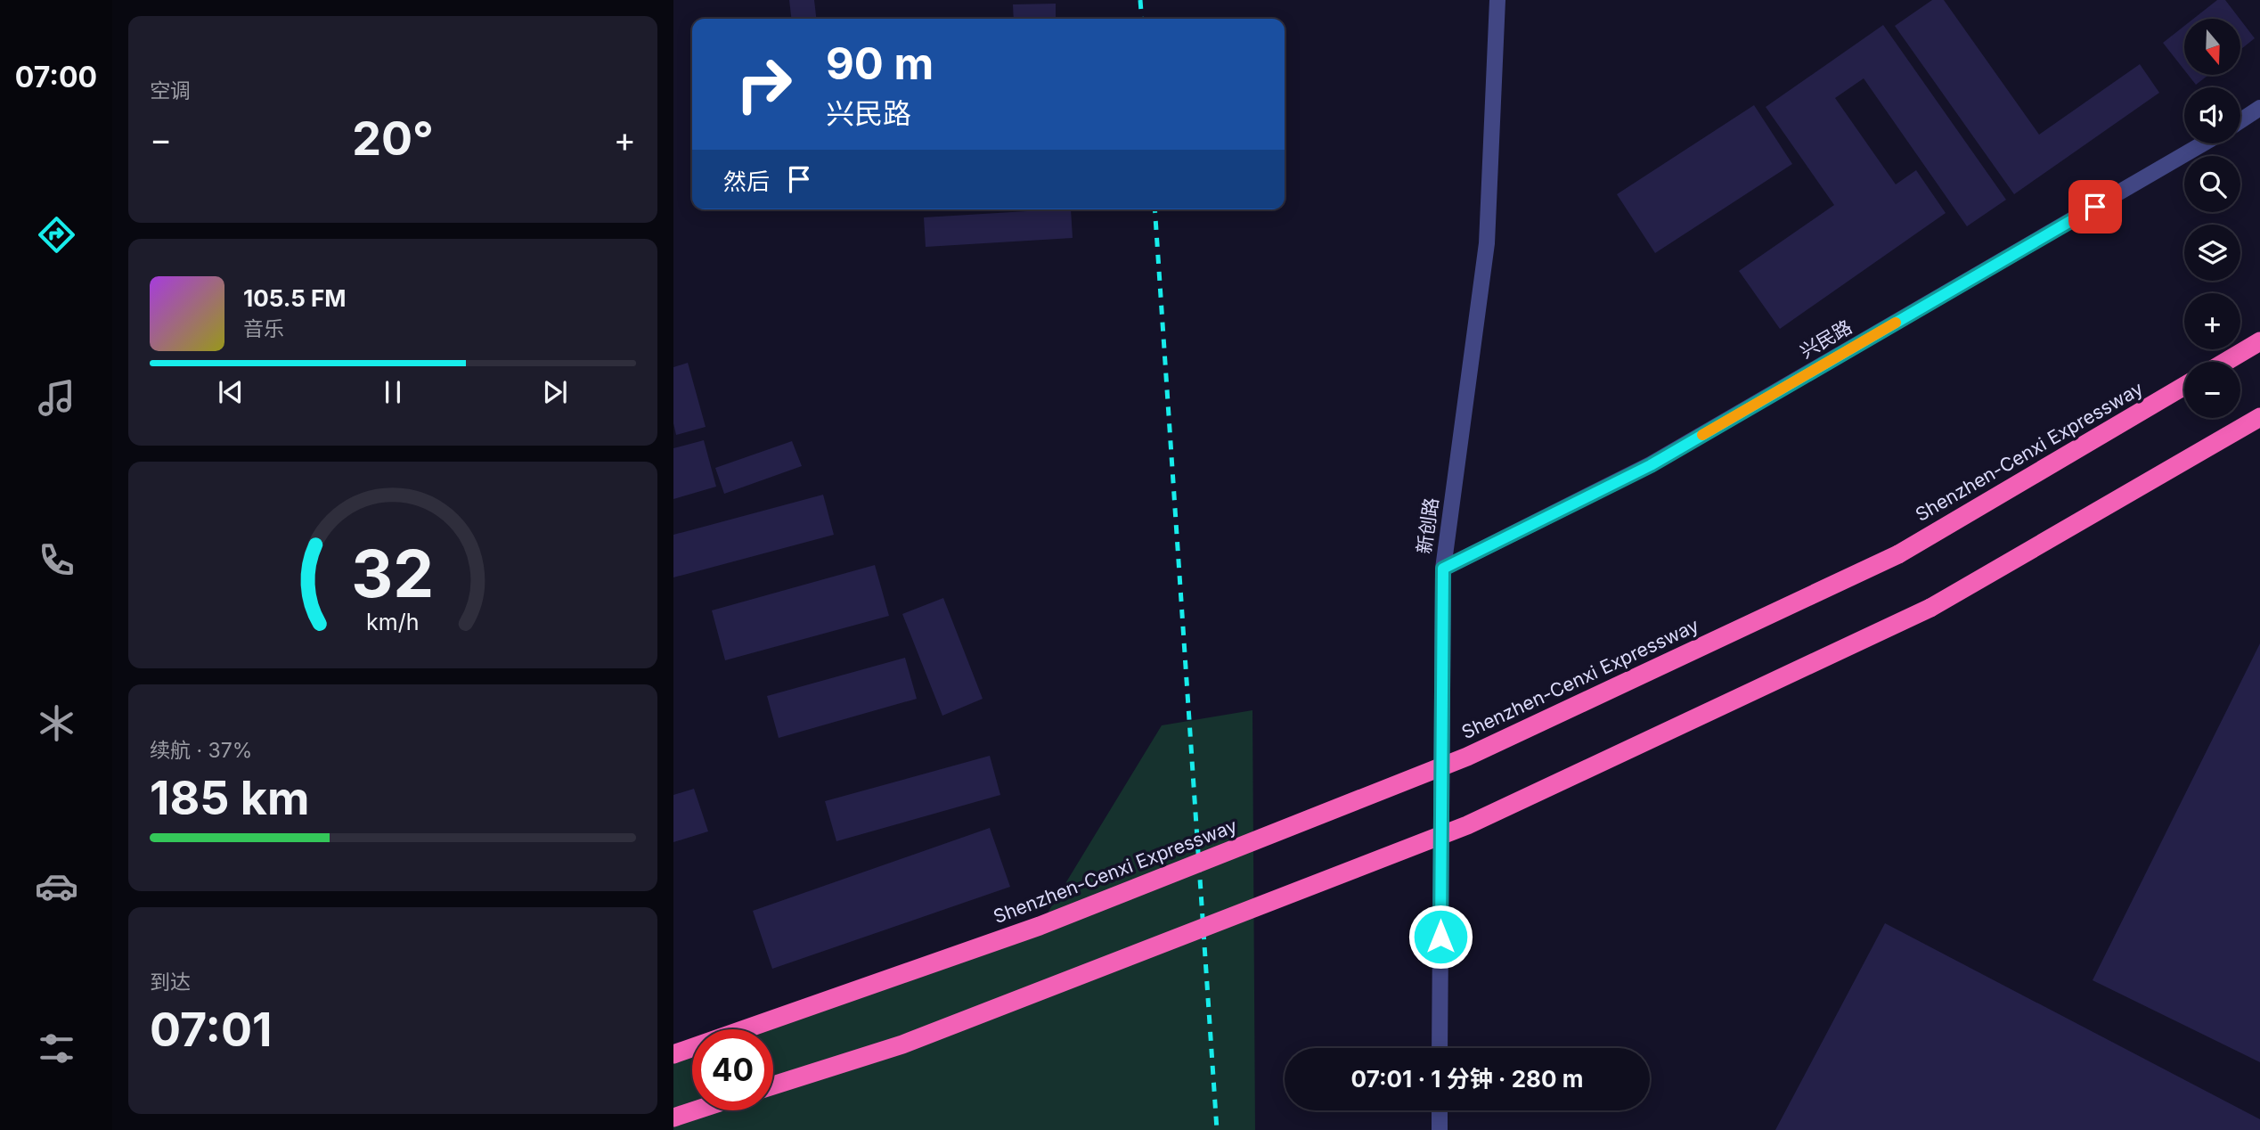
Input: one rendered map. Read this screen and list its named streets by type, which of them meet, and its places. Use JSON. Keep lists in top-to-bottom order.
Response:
{
  "streets": {
    "highway": ["Shenzhen-Cenxi Expressway"],
    "street": ["兴民路", "新创路"]
  },
  "crossings": [
    ["兴民路", "新创路"]
  ],
  "north": "bottom",
  "page": {
    "tabs": "07:00",
    "tile": [
      "空调",
      ["续航 · 37%", "185 km"],
      ["到达", "07:01"]
    ],
    "map_buttons": ["+", "−"],
    "turn": ["90 m", "兴民路"],
    "heat": ["−", "20°", "+"],
    "then": "然后",
    "song": ["105.5 FM", "音乐"],
    "limit": "40",
    "trip": "07:01 · 1 分钟 · 280 m",
    "gauge": ["32", "km/h"]
  }
}
